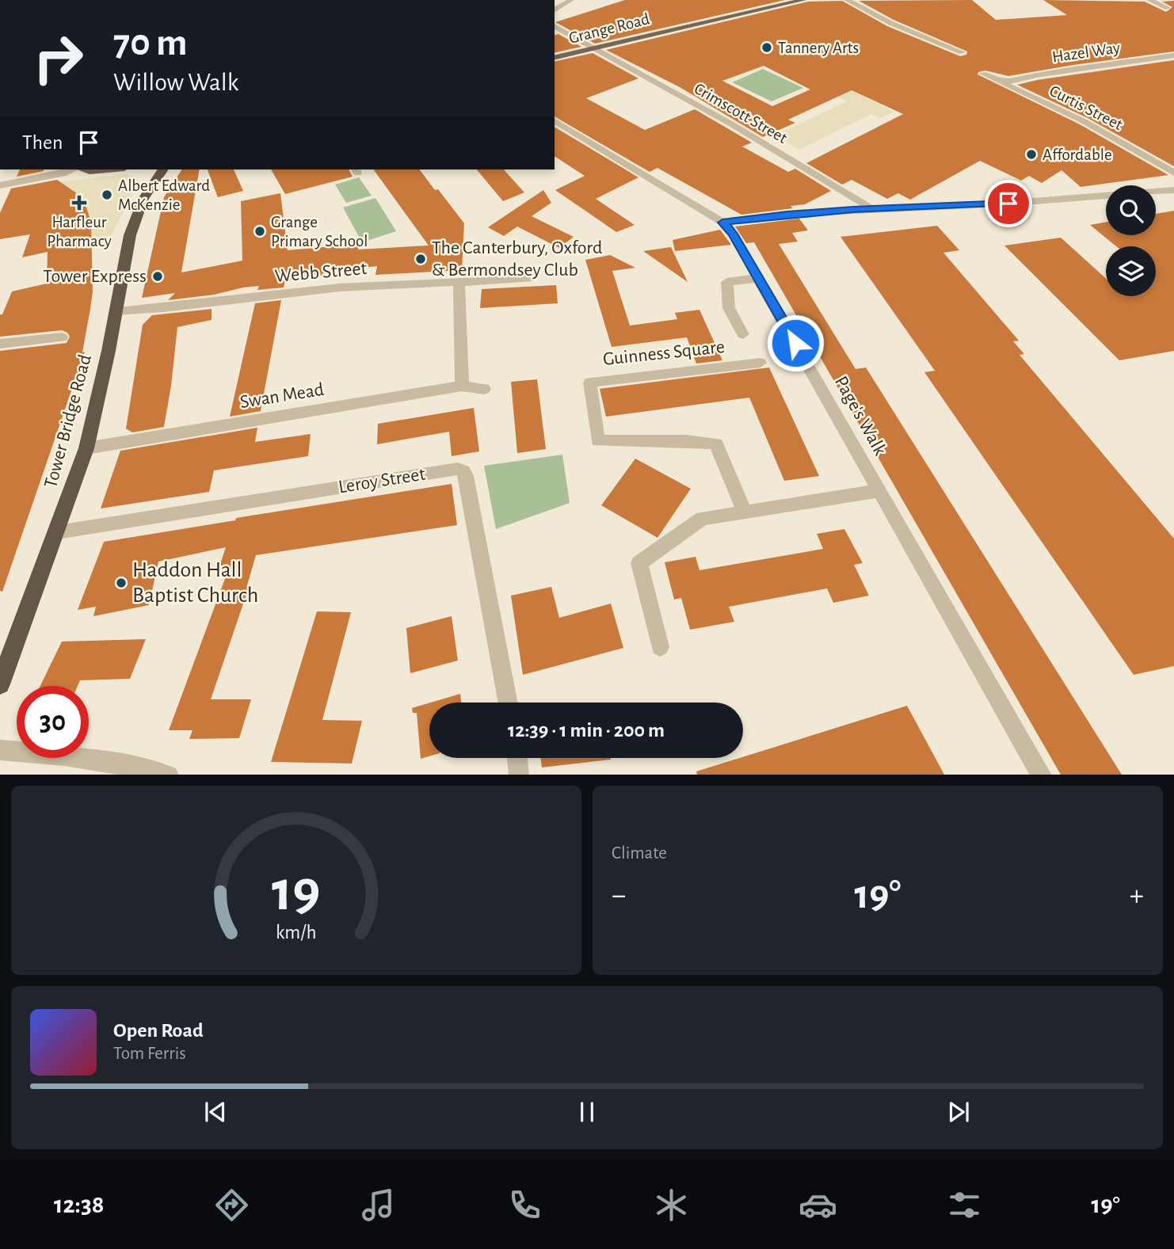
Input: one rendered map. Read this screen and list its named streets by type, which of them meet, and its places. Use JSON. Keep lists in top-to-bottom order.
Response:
{
  "streets": {
    "highway": ["Tower Bridge Road"],
    "main road": ["Grange Road"],
    "street": [
      "Hazel Way",
      "Curtis Street",
      "Crimscott Street",
      "Webb Street",
      "Guinness Square",
      "Swan Mead",
      "Page's Walk",
      "Leroy Street"
    ]
  },
  "crossings": [
    ["Grange Road", "Crimscott Street"],
    ["Hazel Way", "Curtis Street"],
    ["Webb Street", "Tower Bridge Road"],
    ["Swan Mead", "Tower Bridge Road"],
    ["Tower Bridge Road", "Leroy Street"]
  ],
  "places": {
    "other": [
      "Tannery Arts",
      "Affordable",
      "Albert Edward McKenzie",
      "Grange Primary School",
      "The Canterbury, Oxford & Bermondsey Club",
      "Tower Express",
      "Haddon Hall Baptist Church"
    ],
    "health": ["Harfleur Pharmacy"]
  },
  "page": {
    "turn": ["70 m", "Willow Walk"],
    "then": "Then",
    "limit": "30",
    "trip": "12:39 · 1 min · 200 m",
    "tile": "Climate",
    "heat": ["−", "19°", "+"],
    "song": ["Open Road", "Tom Ferris"],
    "tabs": ["12:38", "19°"],
    "gauge": ["19", "km/h"]
  }
}
